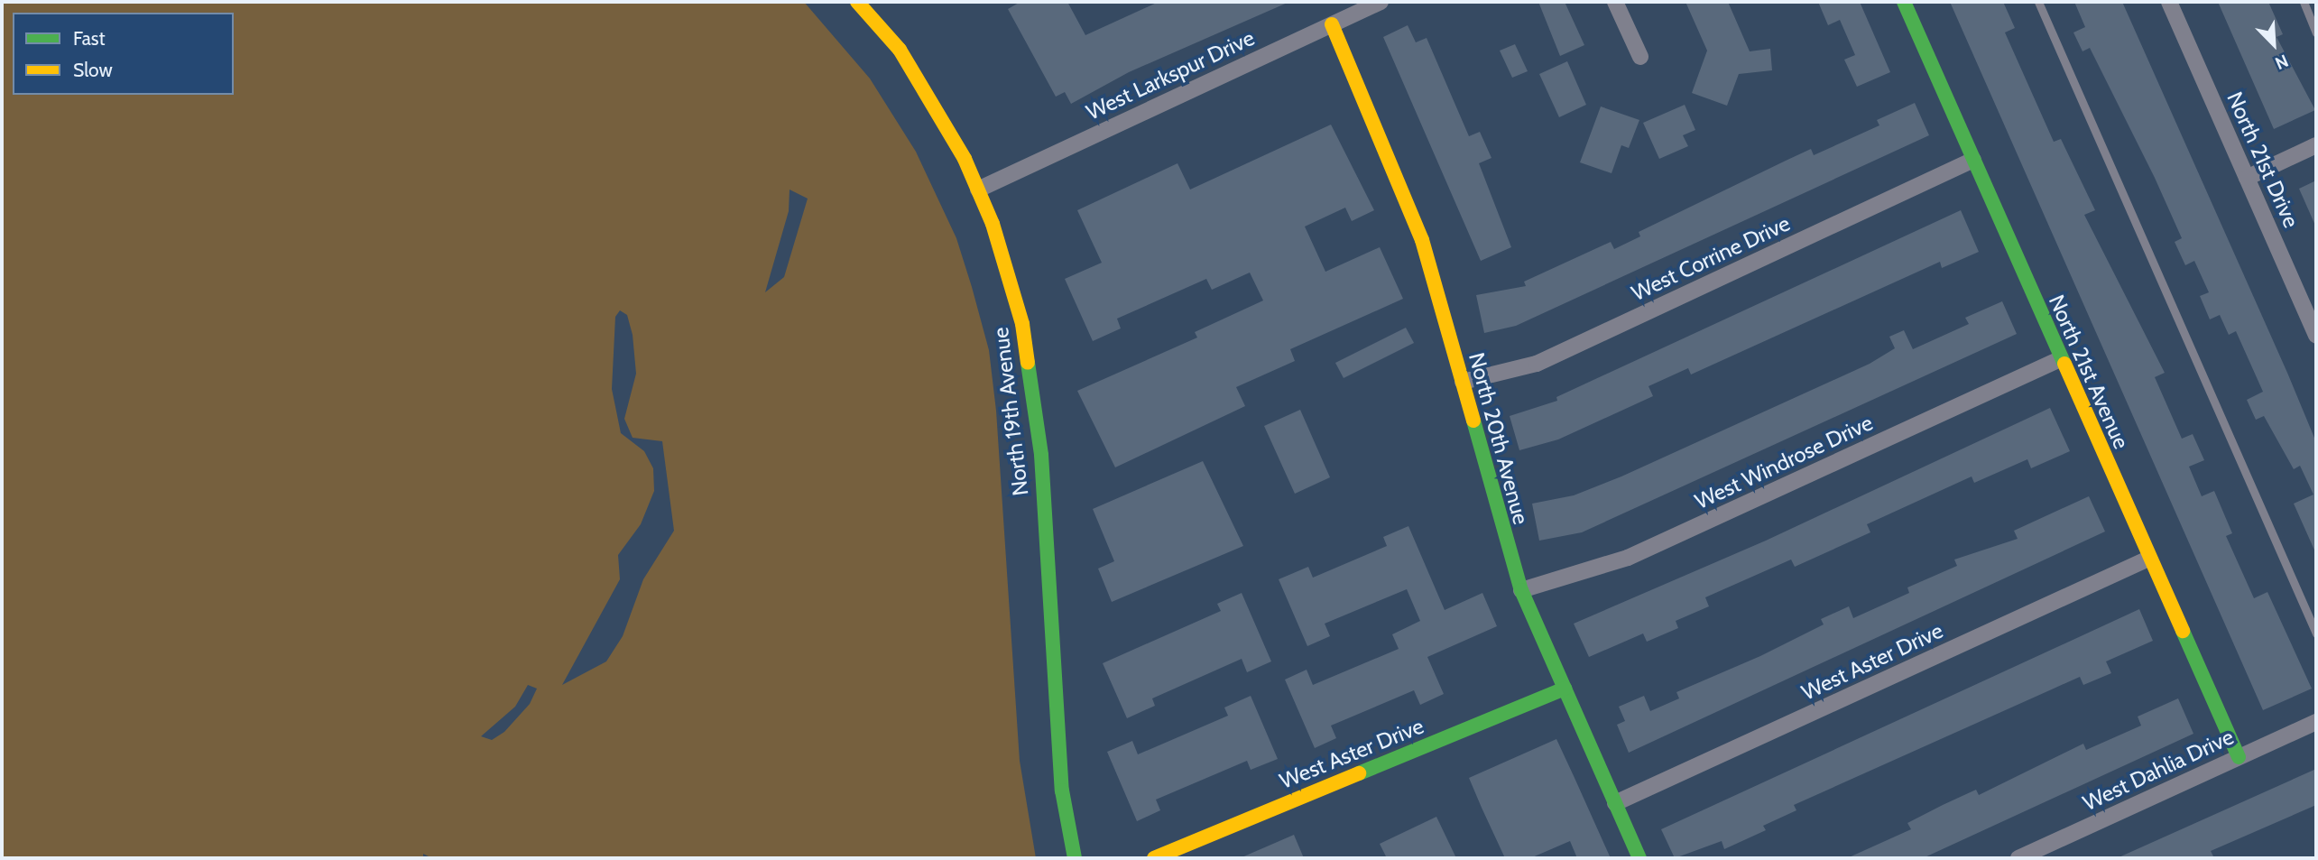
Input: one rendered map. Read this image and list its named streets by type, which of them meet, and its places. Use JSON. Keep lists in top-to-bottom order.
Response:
{
  "streets": {
    "street": [
      "West Larkspur Drive",
      "North 21st Drive",
      "West Corrine Drive",
      "North 21st Avenue",
      "North 19th Avenue",
      "North 20th Avenue",
      "West Windrose Drive",
      "West Aster Drive",
      "West Dahlia Drive"
    ]
  },
  "crossings": [
    ["West Larkspur Drive", "North 19th Avenue"],
    ["West Larkspur Drive", "North 20th Avenue"],
    ["West Corrine Drive", "North 21st Avenue"],
    ["West Corrine Drive", "North 20th Avenue"],
    ["North 21st Avenue", "West Windrose Drive"],
    ["North 21st Avenue", "West Aster Drive"],
    ["North 21st Avenue", "West Dahlia Drive"],
    ["North 20th Avenue", "West Windrose Drive"],
    ["North 20th Avenue", "West Aster Drive"]
  ],
  "legend": ["Fast", "Slow"],
  "north": "bottom right"
}
